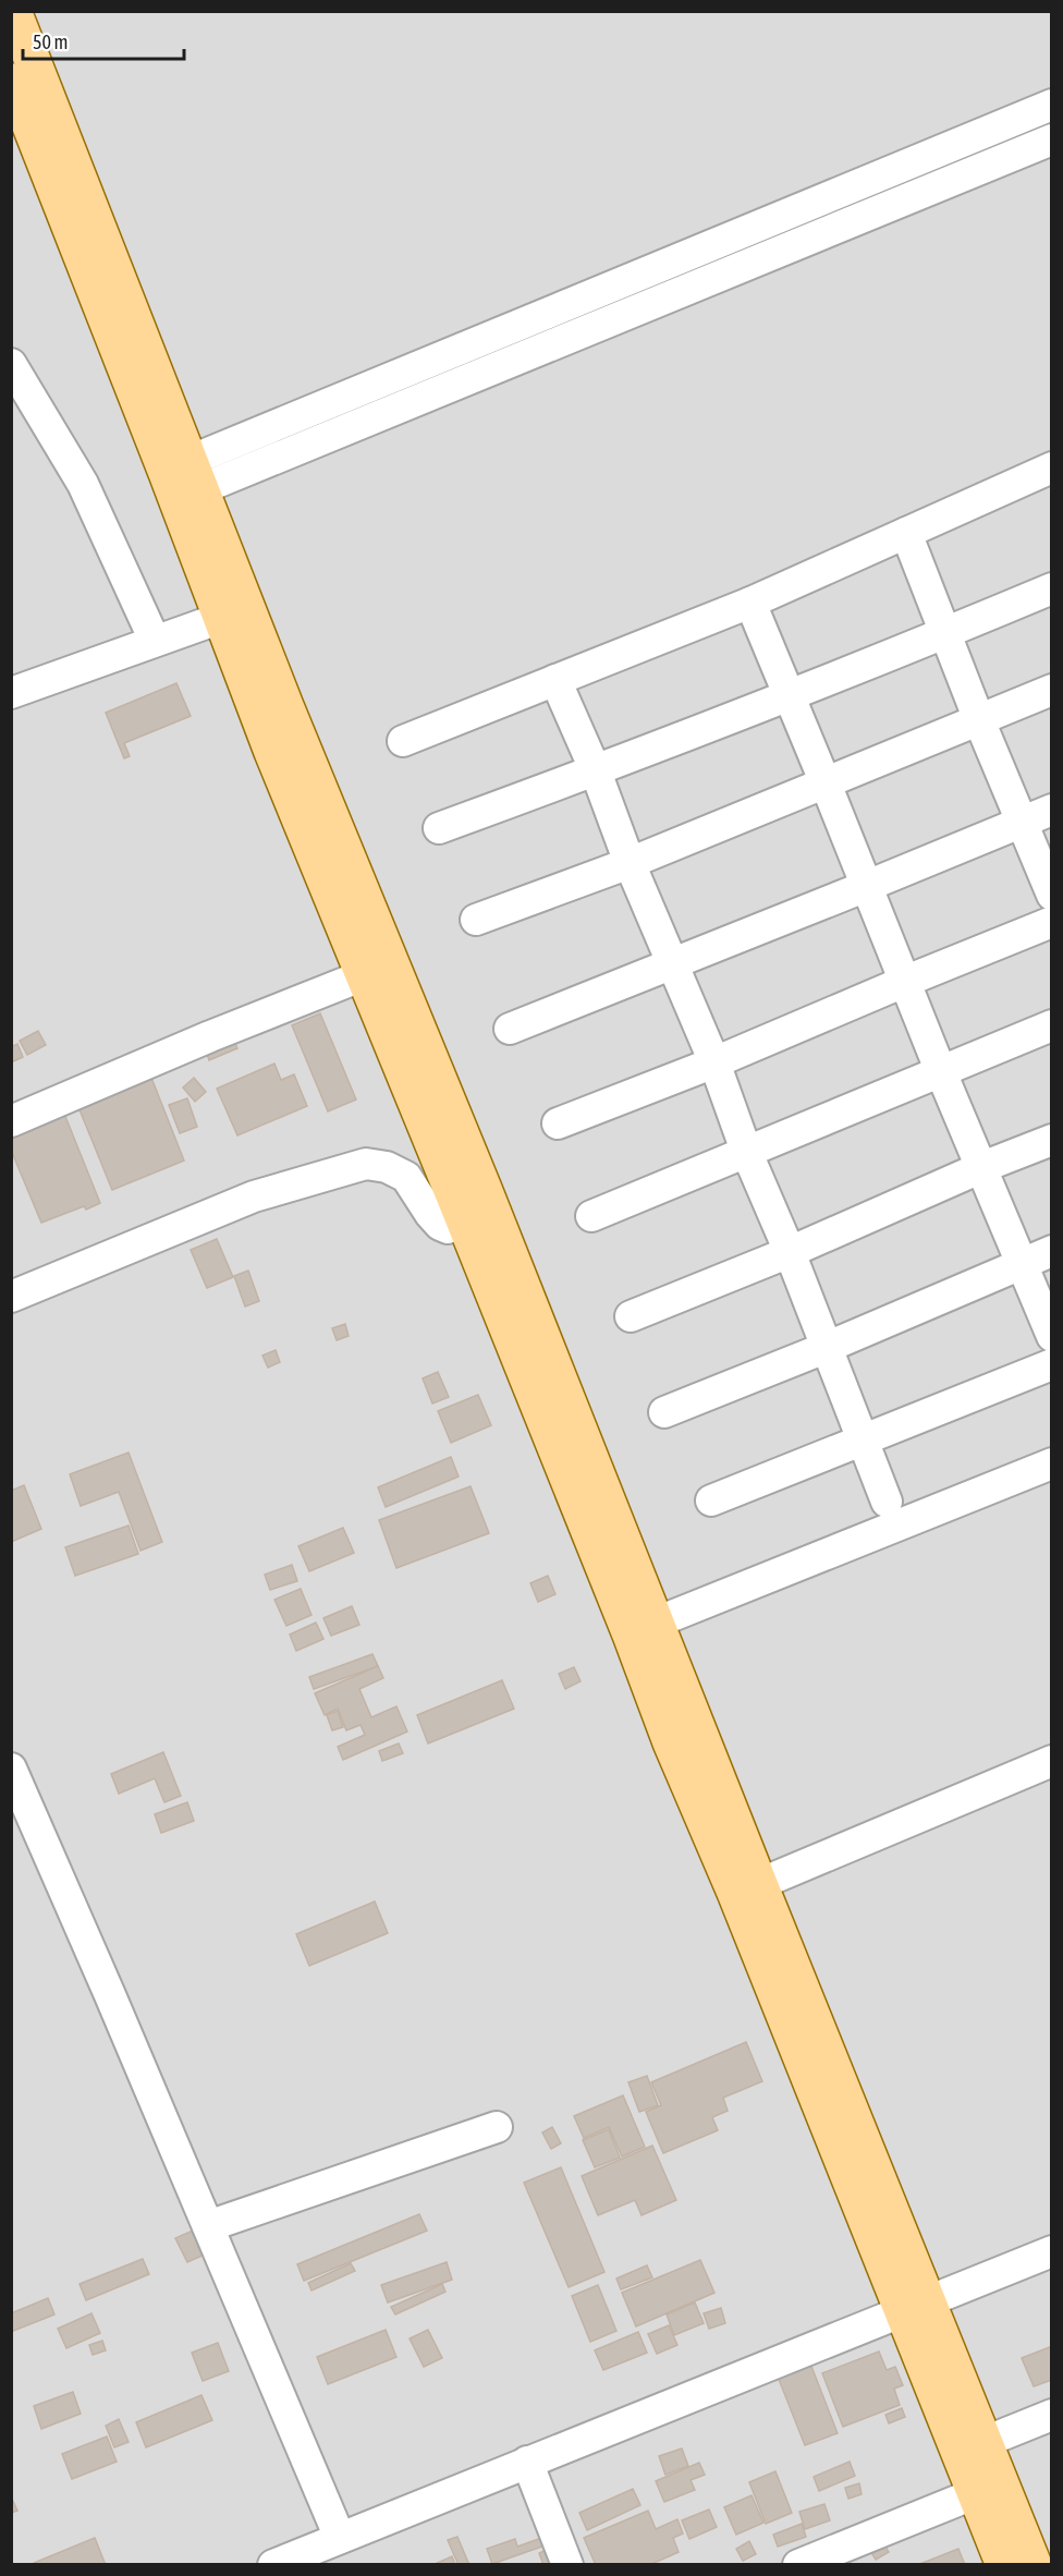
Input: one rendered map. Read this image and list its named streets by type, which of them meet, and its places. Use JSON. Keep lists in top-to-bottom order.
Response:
{
  "scale_bar": "50 m"
}
